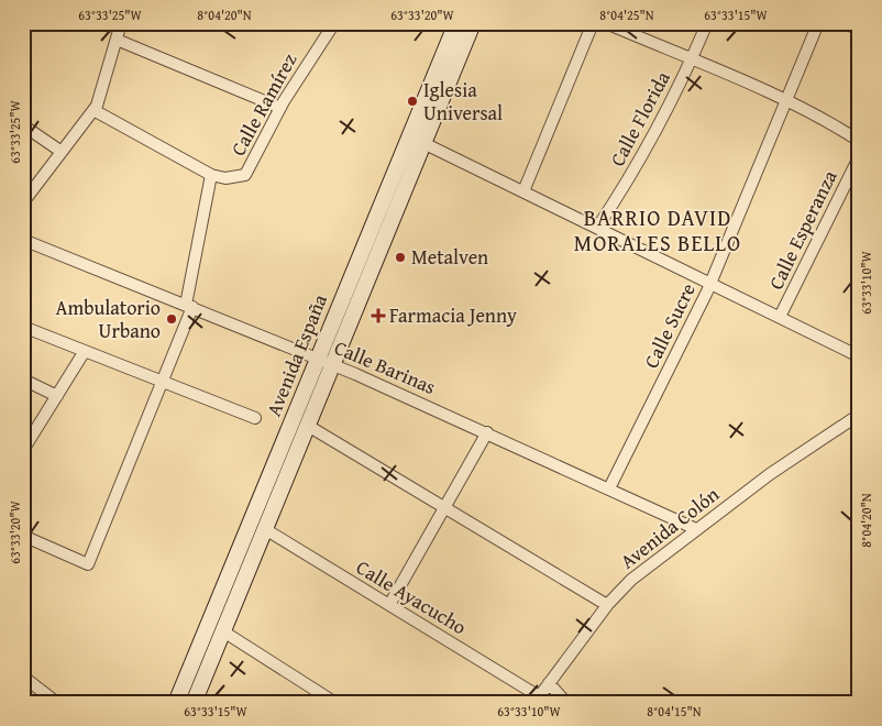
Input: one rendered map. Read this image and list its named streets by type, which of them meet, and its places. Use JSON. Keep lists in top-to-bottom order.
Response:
{
  "streets": {
    "main road": ["Avenida España"],
    "street": [
      "Calle Ramírez",
      "Calle Florida",
      "Calle Esperanza",
      "Calle Sucre",
      "Calle Barinas",
      "Avenida Colón",
      "Calle Ayacucho"
    ]
  },
  "crossings": [
    ["Calle Sucre", "Calle Barinas"],
    ["Avenida España", "Calle Barinas"],
    ["Avenida España", "Calle Ayacucho"],
    ["Calle Barinas", "Avenida Colón"],
    ["Avenida Colón", "Calle Ayacucho"]
  ],
  "districts": ["BARRIO DAVID MORALES BELLO"],
  "places": {
    "other": ["Iglesia Universal", "Metalven", "Ambulatorio Urbano"],
    "health": ["Farmacia Jenny"]
  },
  "coordinates": [
    "63°33'25\"W",
    "8°04'20\"N",
    "63°33'20\"W",
    "8°04'25\"N",
    "63°33'15\"W",
    "63°33'10\"W",
    "8°04'15\"N"
  ]
}
